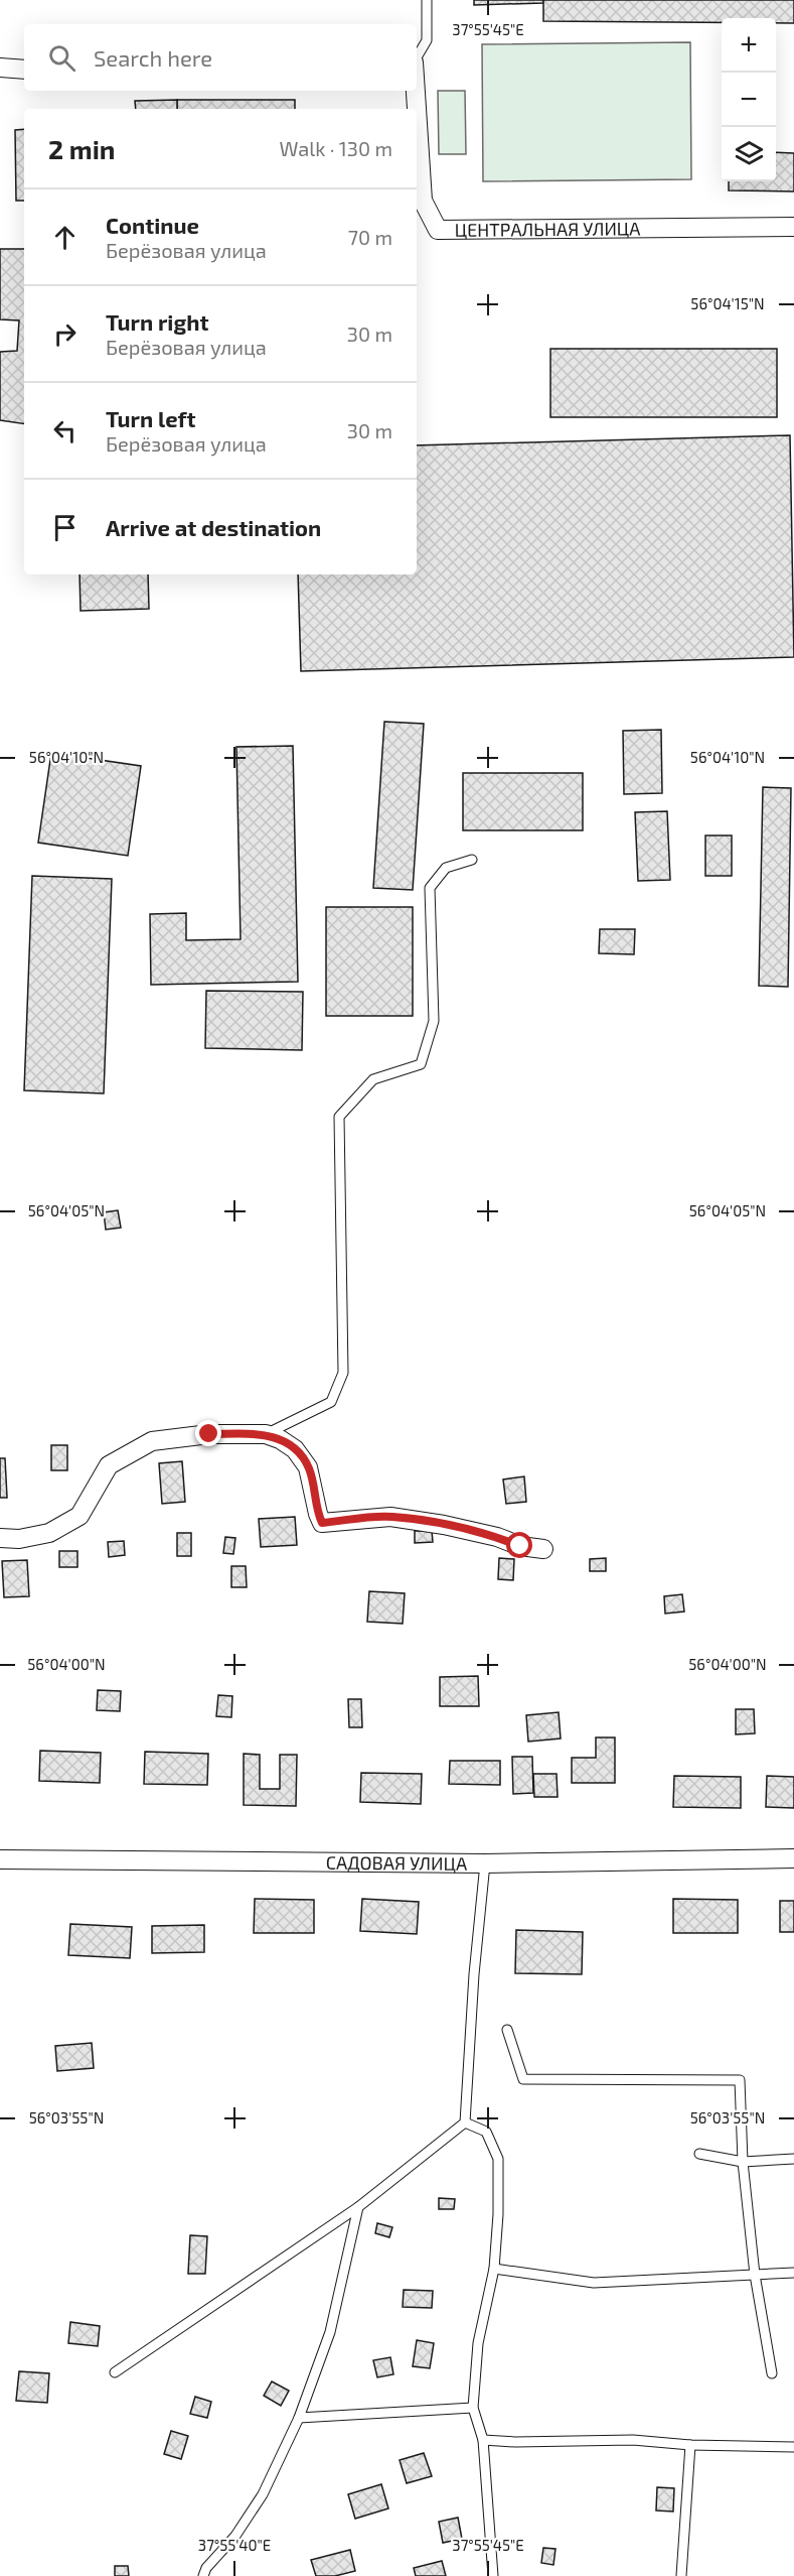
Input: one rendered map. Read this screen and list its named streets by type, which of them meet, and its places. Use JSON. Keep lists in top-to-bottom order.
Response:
{
  "streets": {
    "street": ["ЦЕНТРАЛЬНАЯ УЛИЦА", "САДОВАЯ УЛИЦА"]
  },
  "page": {
    "map_buttons": ["+", "−"],
    "search": "Search here",
    "heading": ["2 min", "Walk · 130 m"],
    "list": [
      ["Continue", "Берёзовая улица", "70 m"],
      ["Turn right", "Берёзовая улица", "30 m"],
      ["Turn left", "Берёзовая улица", "30 m"],
      "Arrive at destination"
    ]
  },
  "coordinates": [
    "37°55'45\"E",
    "56°04'15\"N",
    "56°04'10\"N",
    "56°04'05\"N",
    "56°04'00\"N",
    "56°03'55\"N",
    "37°55'40\"E"
  ]
}
